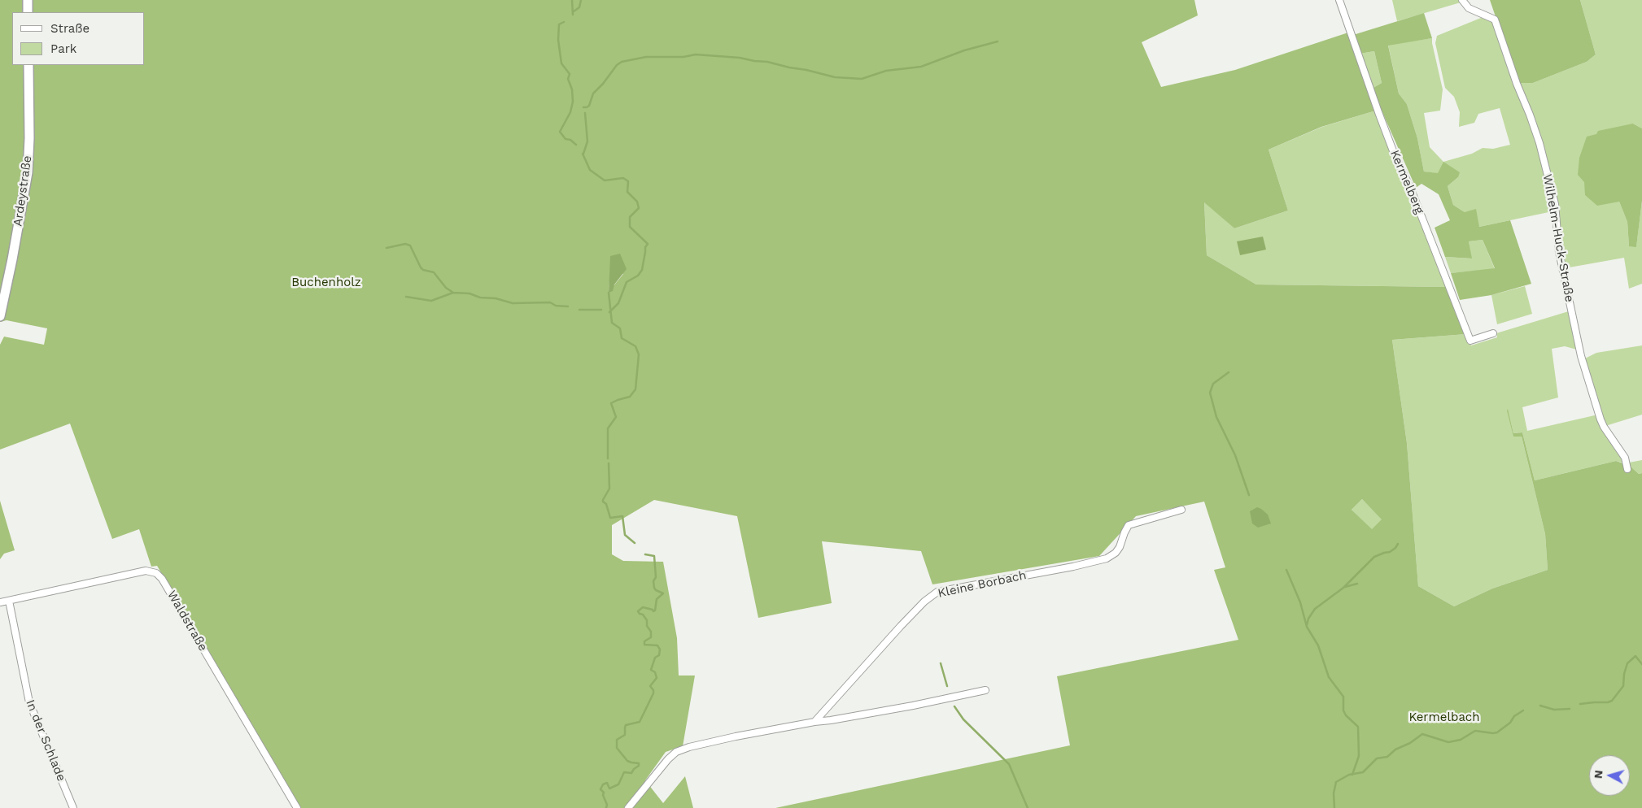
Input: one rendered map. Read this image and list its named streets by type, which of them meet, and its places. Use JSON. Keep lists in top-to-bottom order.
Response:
{
  "streets": {
    "main road": ["Ardeystraße"],
    "street": [
      "Kermelberg",
      "Wilhelm-Huck-Straße",
      "Kleine Borbach",
      "Waldstraße",
      "In der Schlade"
    ]
  },
  "crossings": [
    ["Waldstraße", "In der Schlade"]
  ],
  "parks": ["Buchenholz", "Kermelbach"],
  "legend": ["Straße", "Park"],
  "north": "left"
}
